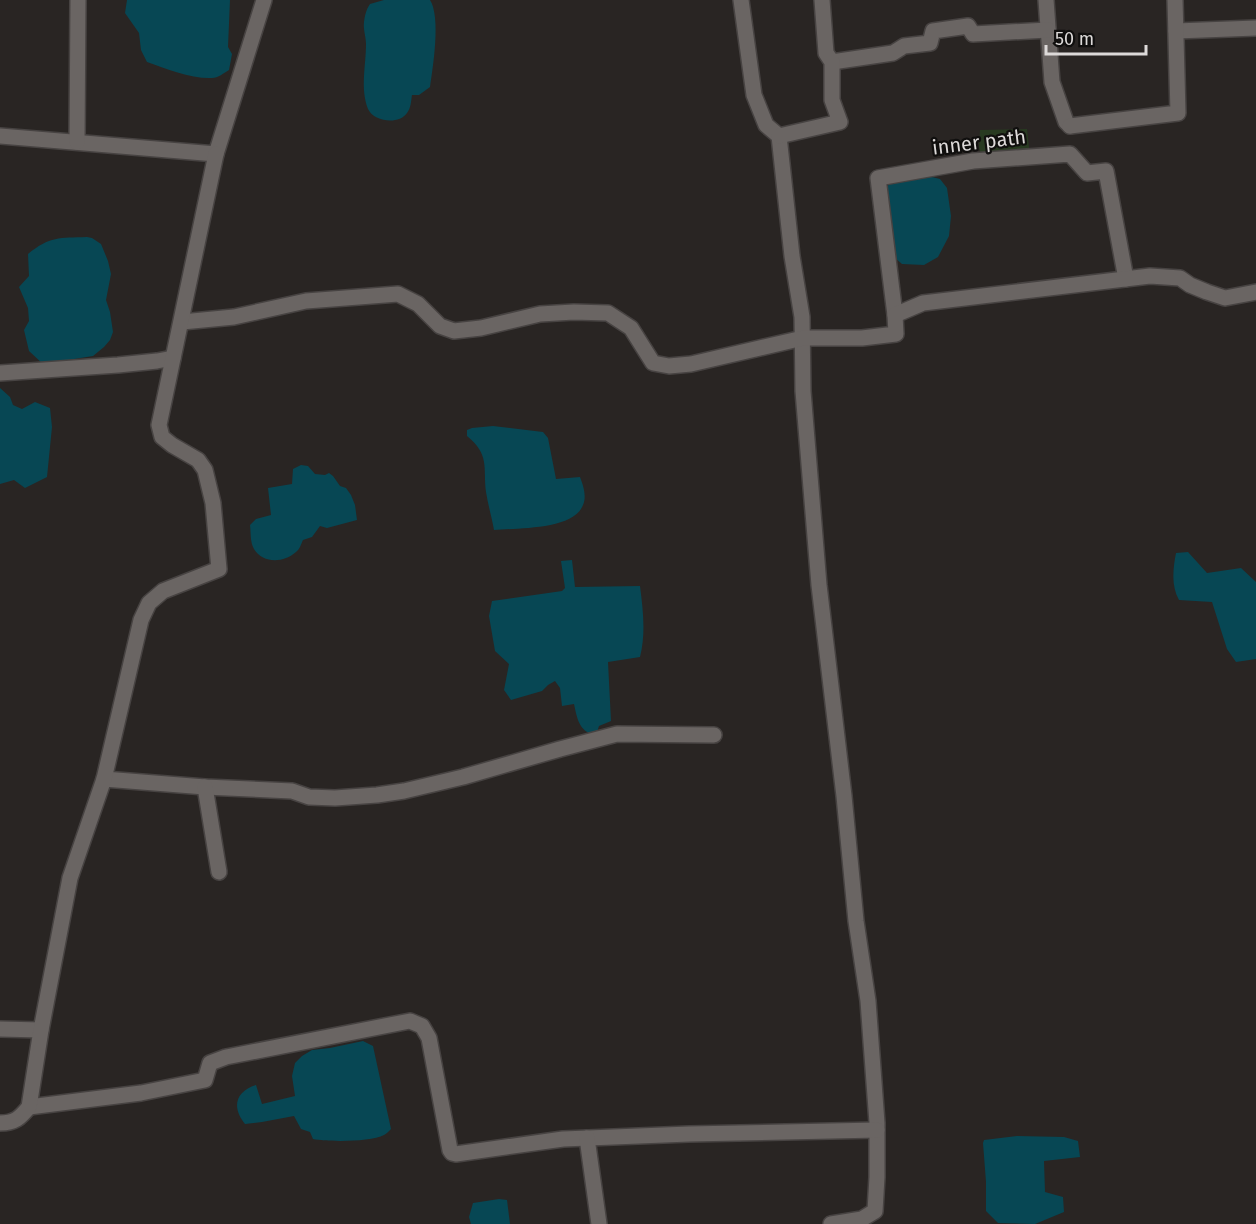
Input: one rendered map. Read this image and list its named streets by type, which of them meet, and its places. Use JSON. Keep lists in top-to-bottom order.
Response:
{
  "streets": {
    "street": ["inner path"]
  },
  "scale_bar": "50 m"
}
